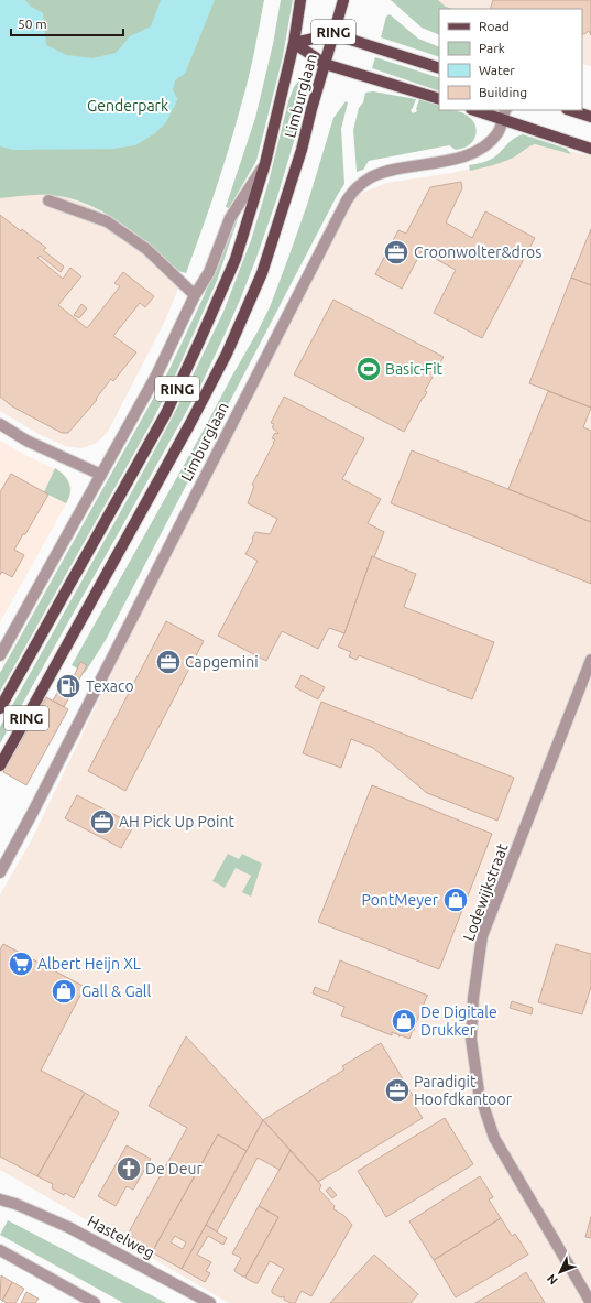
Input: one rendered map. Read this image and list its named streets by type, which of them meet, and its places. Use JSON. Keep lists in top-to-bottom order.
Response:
{
  "streets": {
    "main road": ["RING", "Limburglaan"],
    "street": ["Lodewijkstraat", "Hastelweg"]
  },
  "parks": ["Genderpark"],
  "places": {
    "office": [
      "Croonwolter&dros",
      "Capgemini",
      "AH Pick Up Point",
      "Paradigit Hoofdkantoor"
    ],
    "sports": ["Basic-Fit"],
    "fuel station": ["Texaco"],
    "shop": ["PontMeyer", "Gall & Gall", "De Digitale Drukker"],
    "supermarket": ["Albert Heijn XL"],
    "church": ["De Deur"]
  },
  "legend": [
    "Road",
    "Park",
    "Water",
    "Building"
  ],
  "scale_bar": "50 m",
  "north": "bottom left"
}
